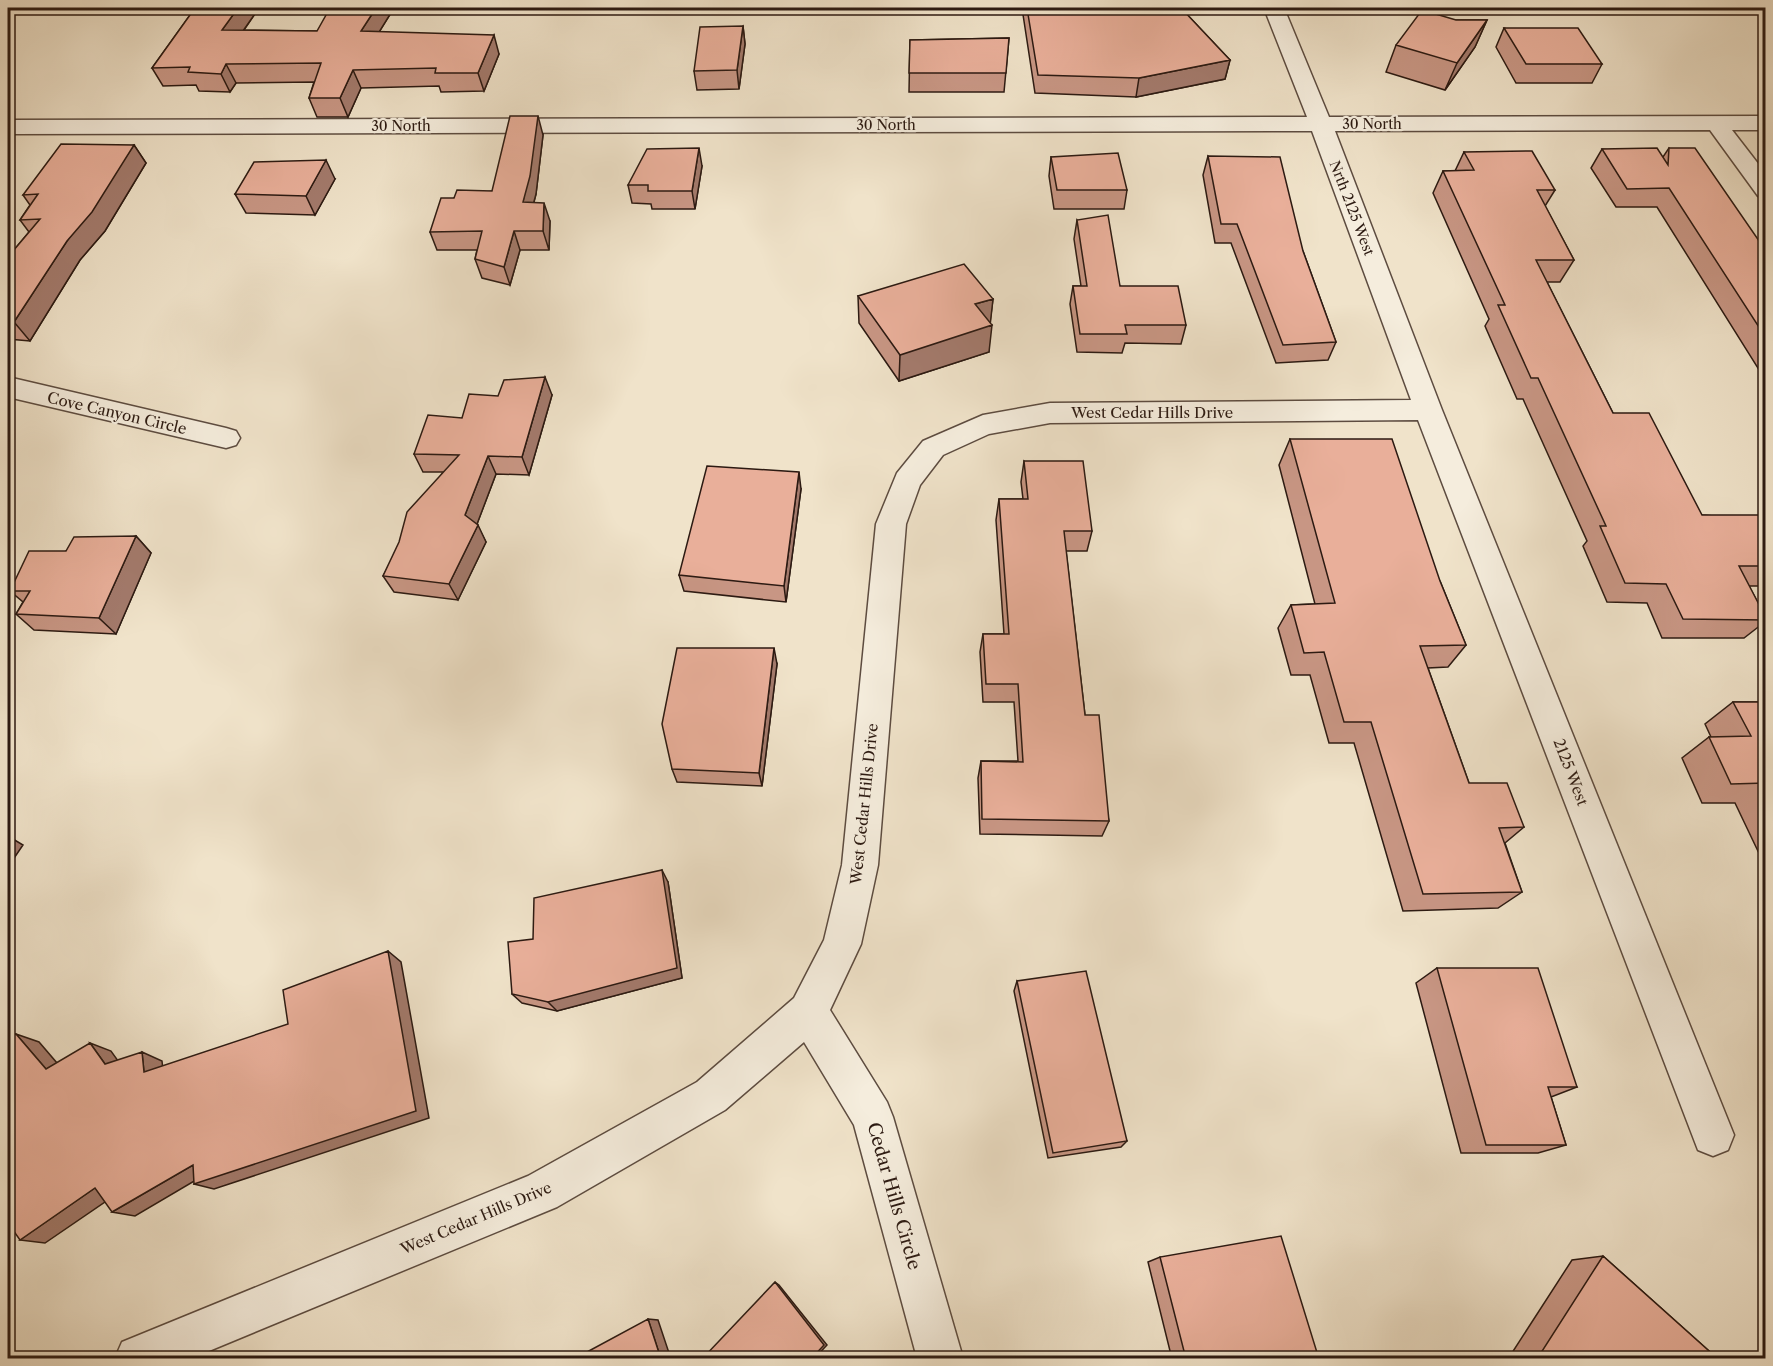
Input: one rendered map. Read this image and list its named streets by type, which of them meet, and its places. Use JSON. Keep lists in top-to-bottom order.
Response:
{
  "streets": {
    "street": [
      "30 North",
      "Nrth 2125 West",
      "West Cedar Hills Drive",
      "Cove Canyon Circle",
      "2125 West",
      "Cedar Hills Circle"
    ]
  },
  "crossings": [
    ["30 North", "Nrth 2125 West"],
    ["Nrth 2125 West", "West Cedar Hills Drive"],
    ["Nrth 2125 West", "2125 West"],
    ["West Cedar Hills Drive", "2125 West"],
    ["West Cedar Hills Drive", "Cedar Hills Circle"]
  ]
}
